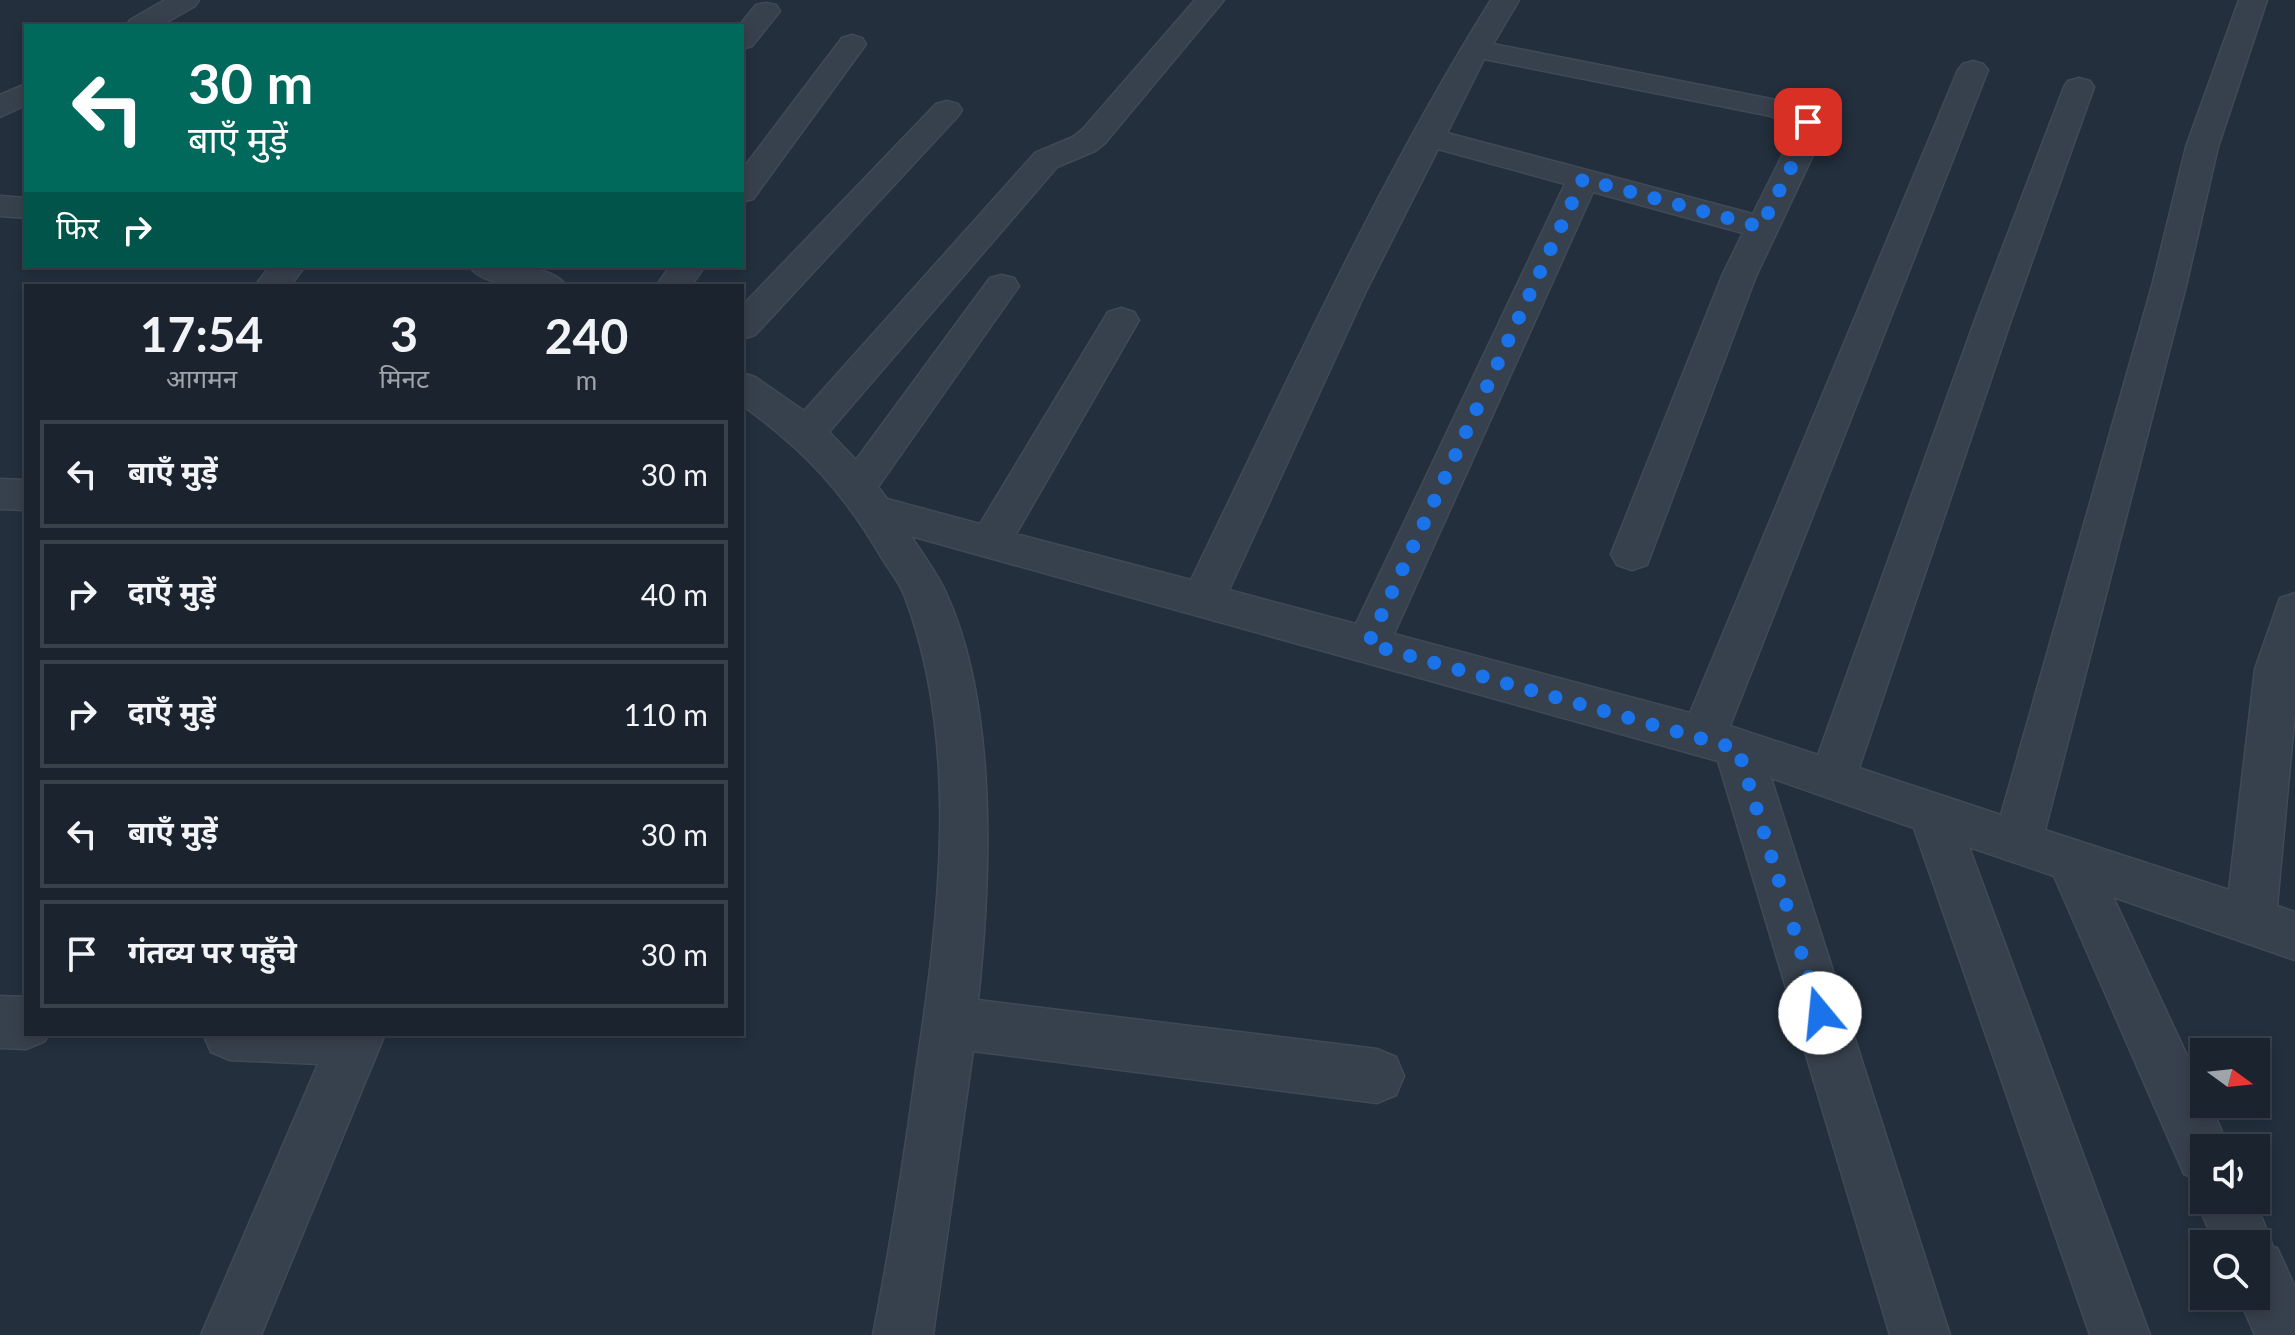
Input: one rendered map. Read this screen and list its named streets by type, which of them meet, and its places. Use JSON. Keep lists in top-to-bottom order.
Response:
{
  "north": "right",
  "page": {
    "turn": ["30 m", "बाएँ मुड़ें"],
    "then": "फिर",
    "eta": [
      "17:54",
      "आगमन",
      "3",
      "मिनट",
      "240",
      "m"
    ],
    "list": [
      {
        "name": "बाएँ मुड़ें",
        "value": "30 m"
      },
      {
        "name": "दाएँ मुड़ें",
        "value": "40 m"
      },
      {
        "name": "दाएँ मुड़ें",
        "value": "110 m"
      },
      {
        "name": "बाएँ मुड़ें",
        "value": "30 m"
      },
      {
        "name": "गंतव्य पर पहुँचे",
        "value": "30 m"
      }
    ]
  }
}
